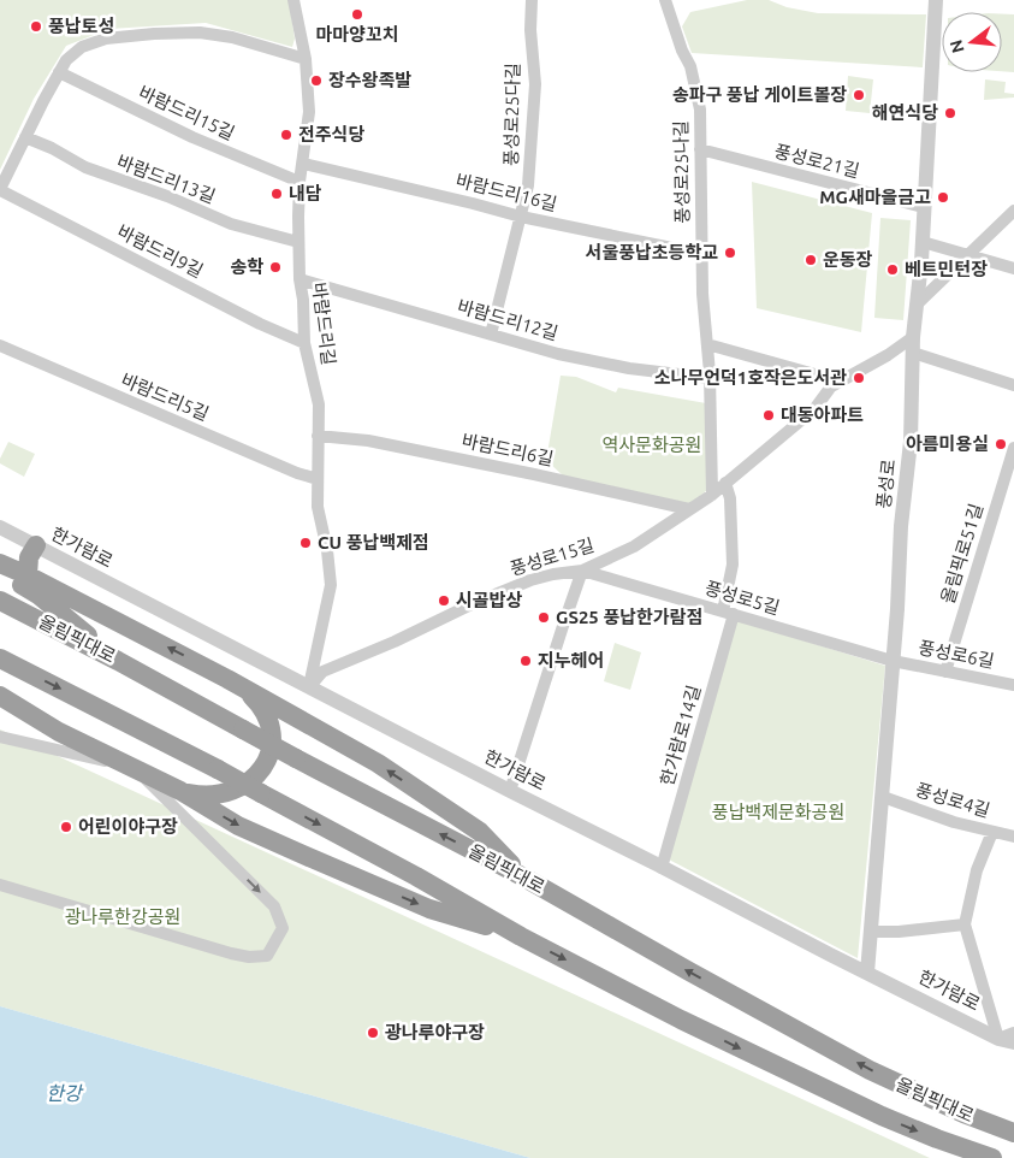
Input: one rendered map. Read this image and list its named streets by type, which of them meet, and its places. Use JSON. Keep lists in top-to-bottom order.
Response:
{
  "streets": {
    "highway": ["올림픽대로"],
    "street": [
      "바람드리15길",
      "풍성로25다길",
      "풍성로21길",
      "풍성로25나길",
      "바람드리13길",
      "바람드리16길",
      "바람드리9길",
      "바람드리12길",
      "바람드리길",
      "바람드리5길",
      "바람드리6길",
      "풍성로",
      "한가람로",
      "올림픽로51길",
      "풍성로15길",
      "풍성로5길",
      "풍성로6길",
      "한가람로14길",
      "풍성로4길"
    ]
  },
  "crossings": [
    ["바람드리15길", "바람드리길"],
    ["풍성로25다길", "바람드리16길"],
    ["풍성로25다길", "바람드리12길"],
    ["풍성로21길", "풍성로25나길"],
    ["풍성로21길", "풍성로"],
    ["풍성로25나길", "바람드리16길"],
    ["풍성로25나길", "바람드리12길"],
    ["풍성로25나길", "풍성로15길"],
    ["바람드리13길", "바람드리길"],
    ["바람드리16길", "바람드리길"],
    ["바람드리9길", "바람드리길"],
    ["바람드리12길", "바람드리길"],
    ["바람드리길", "바람드리5길"],
    ["바람드리길", "바람드리6길"],
    ["바람드리길", "한가람로"],
    ["바람드리길", "풍성로15길"],
    ["바람드리6길", "풍성로15길"],
    ["풍성로", "한가람로"],
    ["풍성로", "풍성로15길"],
    ["풍성로", "풍성로5길"],
    ["풍성로", "풍성로6길"],
    ["풍성로", "풍성로4길"],
    ["한가람로", "풍성로15길"],
    ["한가람로", "한가람로14길"],
    ["올림픽로51길", "풍성로6길"],
    ["풍성로15길", "풍성로5길"],
    ["풍성로15길", "한가람로14길"],
    ["풍성로5길", "풍성로6길"],
    ["풍성로5길", "한가람로14길"]
  ],
  "water": ["한강"],
  "parks": ["역사문화공원", "풍납백제문화공원", "광나루한강공원"],
  "places": [
    "마마양꼬치",
    "풍납토성",
    "장수왕족발",
    "송파구 풍납 게이트볼장",
    "해연식당",
    "전주식당",
    "내담",
    "MG새마을금고",
    "서울풍납초등학교",
    "운동장",
    "송학",
    "베트민턴장",
    "소나무언덕1호작은도서관",
    "대동아파트",
    "아름미용실",
    "CU 풍납백제점",
    "시골밥상",
    "GS25 풍납한가람점",
    "지누헤어",
    "어린이야구장",
    "광나루야구장"
  ],
  "north": "left"
}
